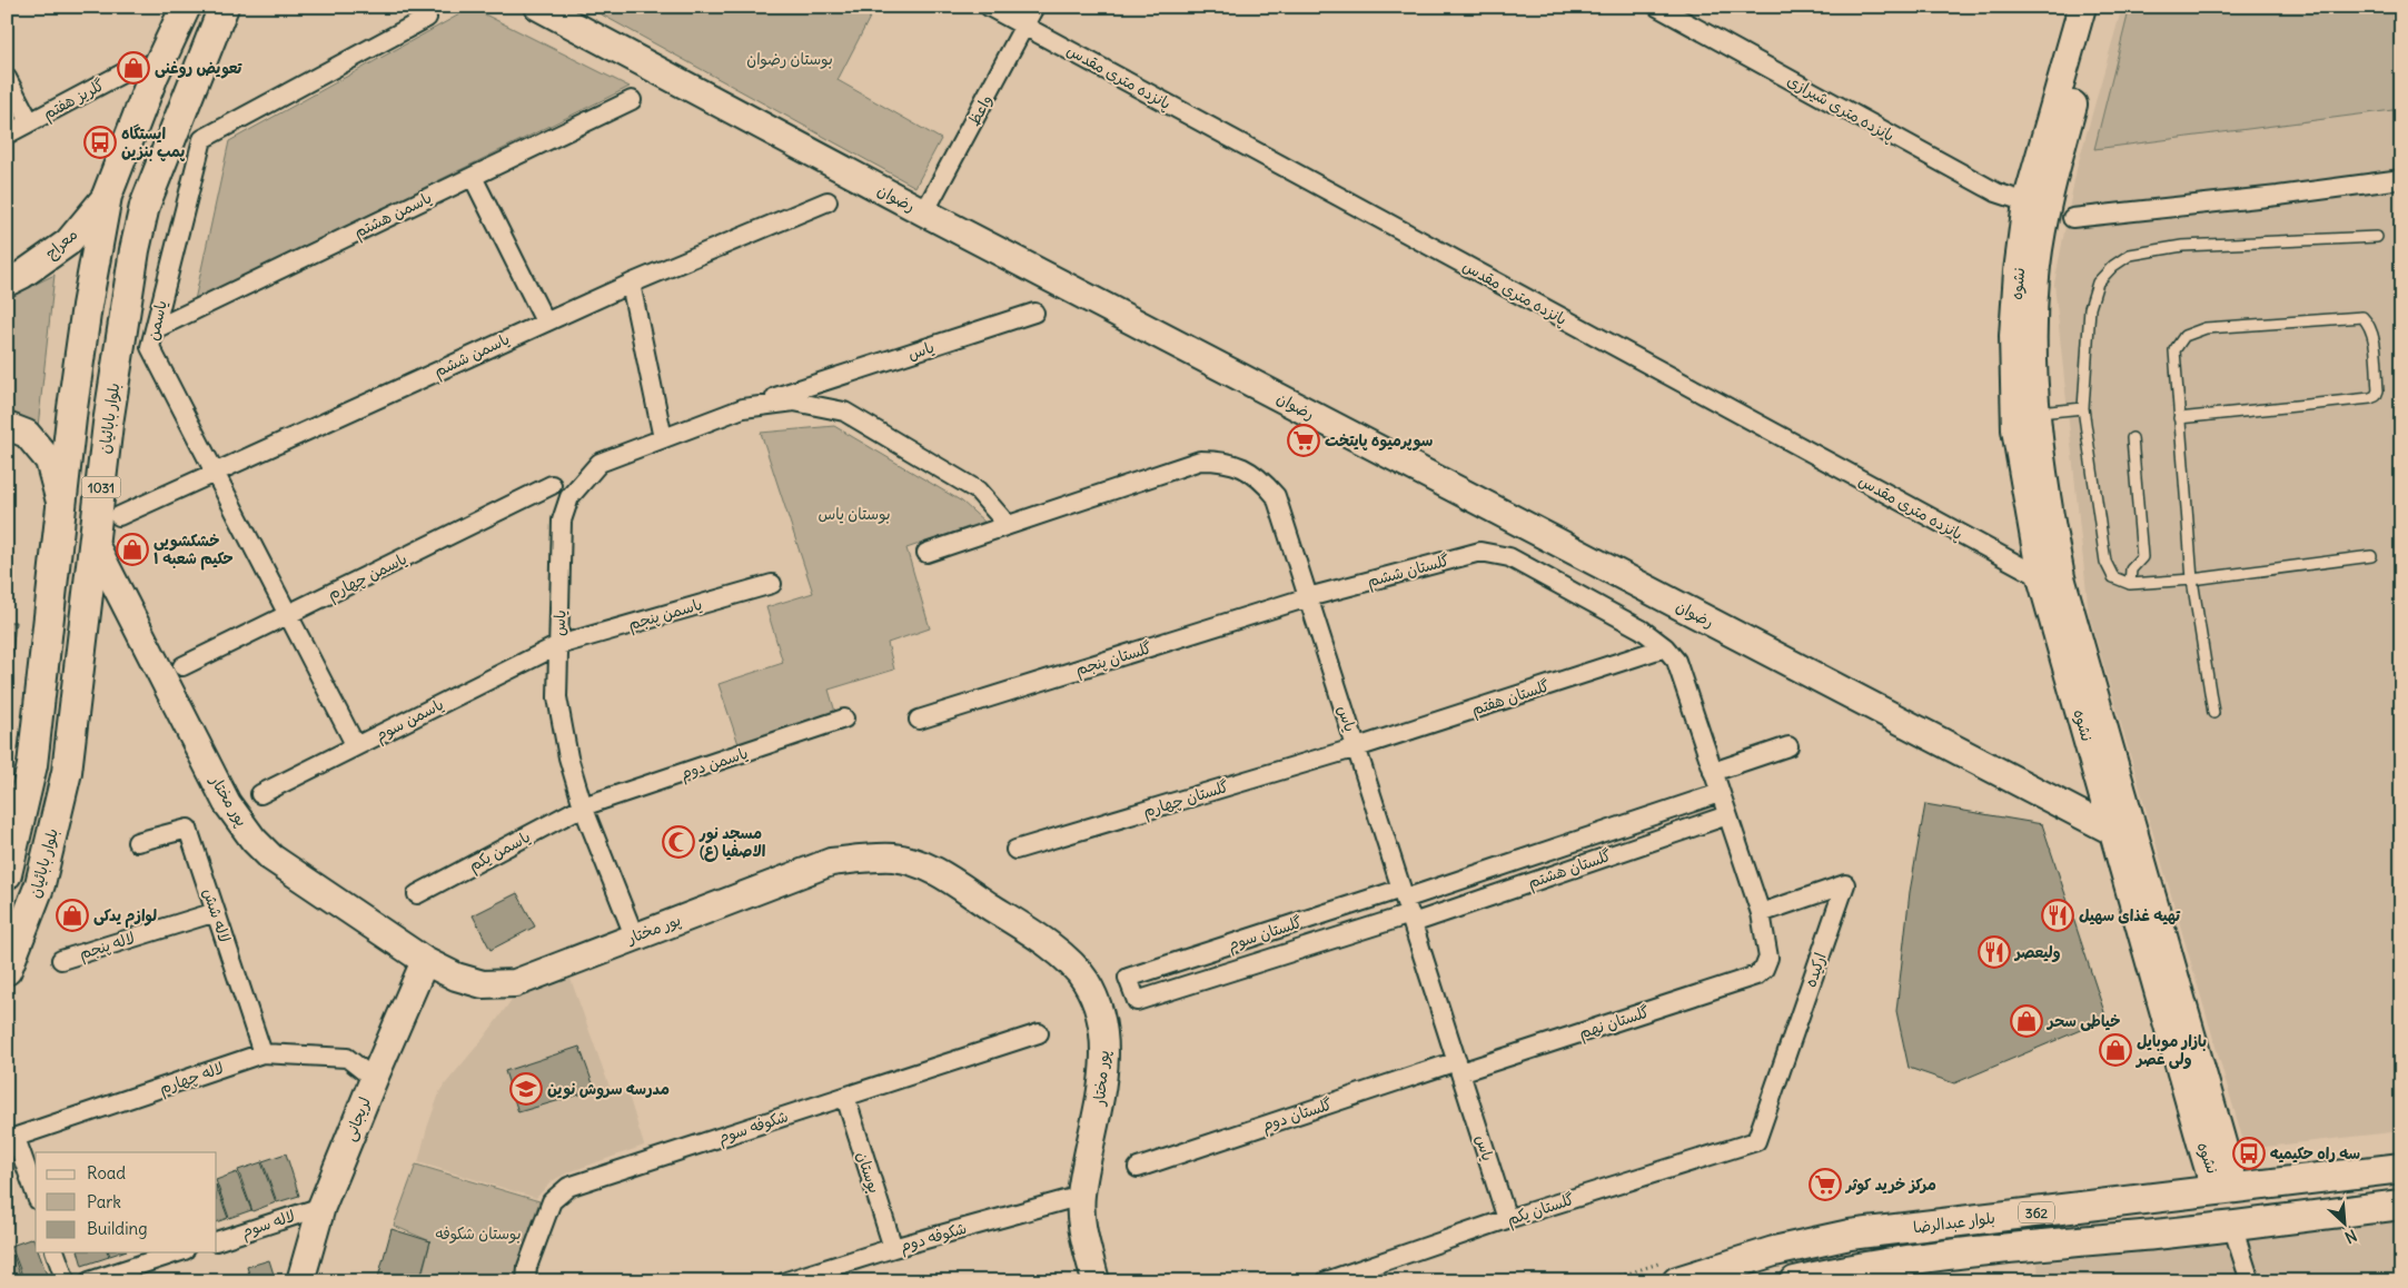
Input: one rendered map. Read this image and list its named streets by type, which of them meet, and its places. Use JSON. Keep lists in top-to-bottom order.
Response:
{
  "streets": {
    "main road": [
      "رضوان",
      "معراج",
      "نشوه",
      "بلوار بابائیان",
      "1031",
      "پور مختار",
      "لریجانی",
      "362",
      "بلوار عبدالرضا"
    ],
    "street": [
      "پانزده متری مقدس",
      "گلریز هفتم",
      "پانزده متری شیرازی",
      "واعظ",
      "یاسمن هشتم",
      "یاسمن",
      "یاس",
      "یاسمن ششم",
      "گلستان ششم",
      "یاسمن چهارم",
      "یاسمن پنجم",
      "گلستان پنجم",
      "گلستان هفتم",
      "یاسمن سوم",
      "یاسمن دوم",
      "گلستان چهارم",
      "یاسمن یکم",
      "گلستان هشتم",
      "لاله شش",
      "گلستان سوم",
      "لاله پنجم",
      "ارکیده",
      "گلستان نهم",
      "لاله چهارم",
      "گلستان دوم",
      "شکوفه سوم",
      "بوستان",
      "گلستان یکم",
      "لاله سوم",
      "شکوفه دوم"
    ]
  },
  "crossings": [
    ["پانزده متری مقدس", "واعظ"],
    ["پانزده متری مقدس", "نشوه"],
    ["پانزده متری شیرازی", "نشوه"],
    ["واعظ", "رضوان"],
    ["رضوان", "نشوه"],
    ["یاسمن هشتم", "یاسمن"],
    ["معراج", "بلوار بابائیان"],
    ["نشوه", "بلوار عبدالرضا"],
    ["یاسمن", "یاسمن ششم"],
    ["یاسمن", "یاسمن چهارم"],
    ["یاسمن", "یاسمن سوم"],
    ["یاس", "گلستان ششم"],
    ["یاس", "یاسمن پنجم"],
    ["یاس", "گلستان پنجم"],
    ["یاس", "گلستان هفتم"],
    ["یاس", "یاسمن سوم"],
    ["یاس", "یاسمن دوم"],
    ["یاس", "گلستان چهارم"],
    ["یاس", "پور مختار"],
    ["یاس", "یاسمن یکم"],
    ["یاس", "گلستان هشتم"],
    ["یاس", "گلستان سوم"],
    ["یاس", "گلستان نهم"],
    ["یاس", "گلستان دوم"],
    ["یاس", "گلستان یکم"],
    ["بلوار بابائیان", "پور مختار"],
    ["گلستان ششم", "گلستان پنجم"],
    ["گلستان ششم", "گلستان هفتم"],
    ["یاسمن پنجم", "یاسمن سوم"],
    ["گلستان هفتم", "گلستان چهارم"],
    ["یاسمن دوم", "یاسمن یکم"],
    ["پور مختار", "لریجانی"],
    ["پور مختار", "شکوفه دوم"],
    ["گلستان هشتم", "گلستان سوم"],
    ["لاله شش", "لاله پنجم"],
    ["لاله شش", "لاله چهارم"],
    ["ارکیده", "گلستان نهم"],
    ["ارکیده", "گلستان یکم"],
    ["گلستان نهم", "گلستان دوم"],
    ["لاله چهارم", "لریجانی"],
    ["لریجانی", "لاله سوم"],
    ["شکوفه سوم", "بوستان"],
    ["بوستان", "شکوفه دوم"]
  ],
  "parks": ["بوستان رضوان", "بوستان یاس", "بوستان شکوفه"],
  "places": {
    "shop": [
      "تعویض روغنی",
      "خشکشویی حکیم شعبه ۱",
      "لوازم یدکی",
      "خیاطی سحر",
      "بازار موبایل ولی عصر"
    ],
    "bus stop": ["ایستگاه پمپ بنزین", "سه راه حکیمیه"],
    "supermarket": ["سوپرمیوه پایتخت", "مرکز خرید کوثر"],
    "mosque": ["مسجد نور الاصفیا (ع)"],
    "restaurant": ["تهیه غذای سهیل", "ولیعصر"],
    "school or university": ["مدرسه سروش نوین"]
  },
  "legend": ["Road", "Park", "Building"],
  "north": "bottom right"
}
